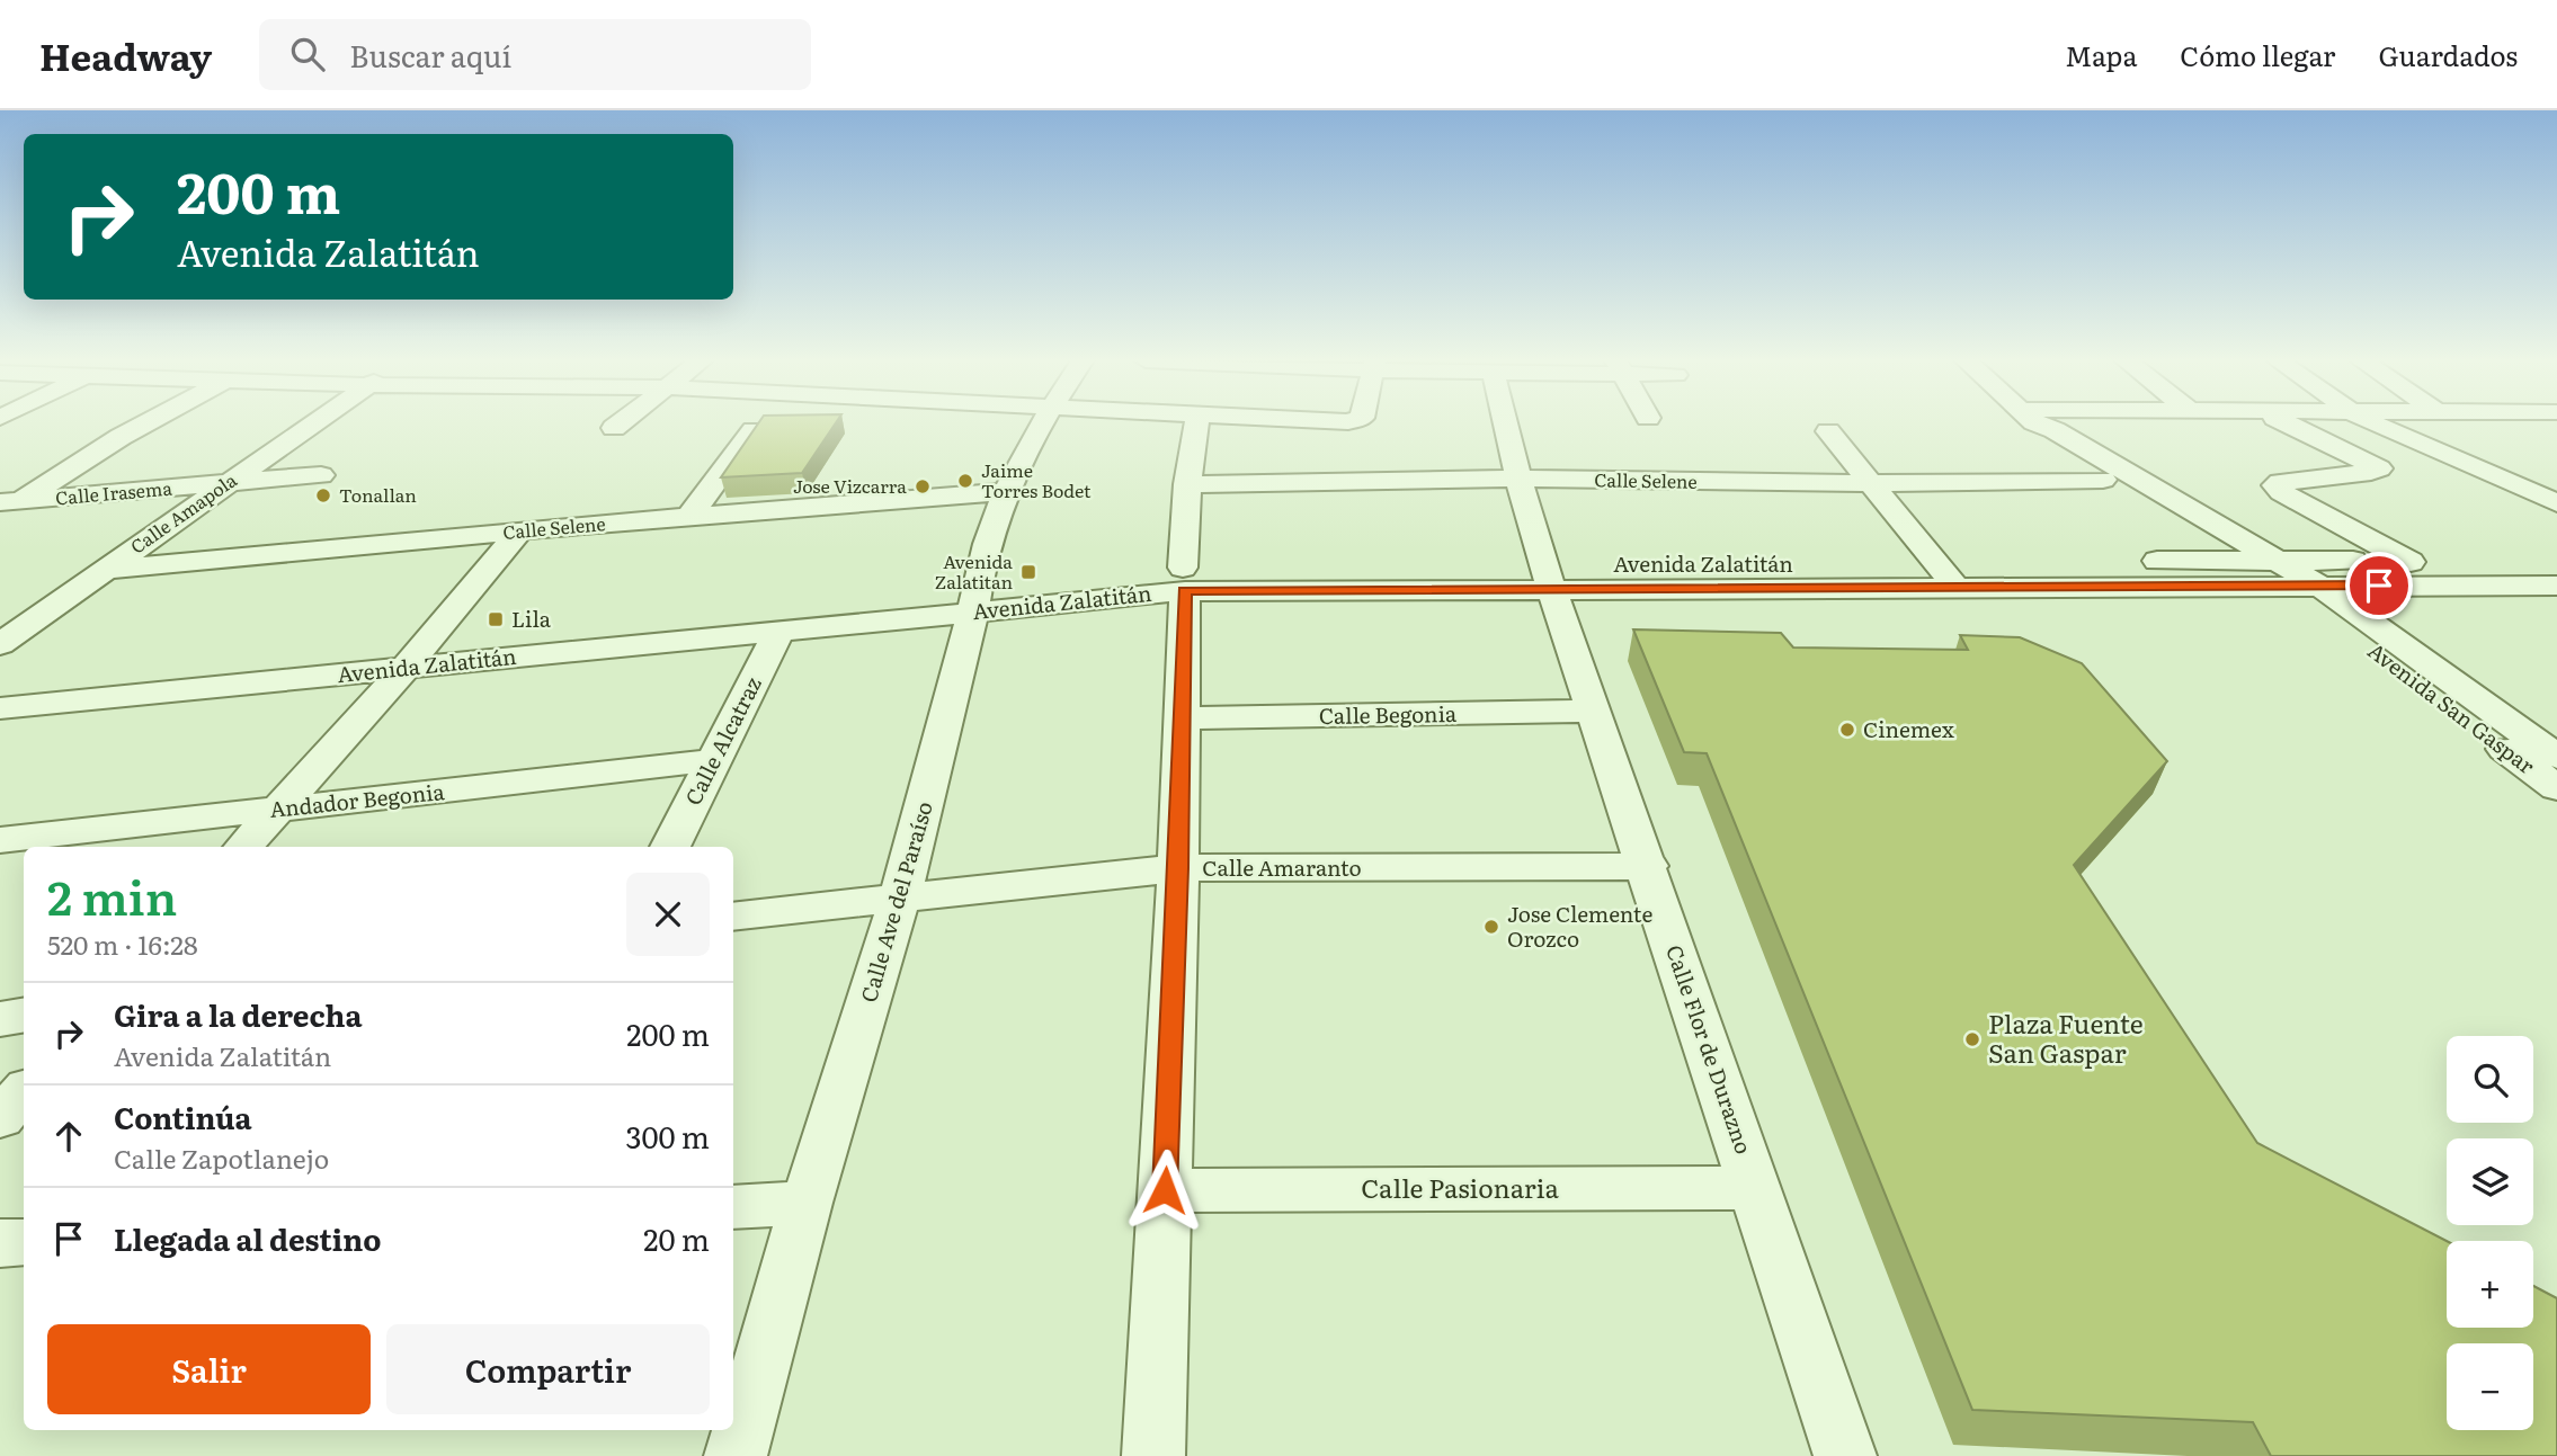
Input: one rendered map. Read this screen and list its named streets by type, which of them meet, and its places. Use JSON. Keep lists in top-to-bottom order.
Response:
{
  "streets": {
    "street": [
      "Calle Selene",
      "Calle Irasema",
      "Calle Amapola",
      "Avenida Zalatitán",
      "Avenida San Gaspar",
      "Calle Begonia",
      "Calle Alcatraz",
      "Andador Begonia",
      "Calle Amaranto",
      "Calle Ave del Paraíso",
      "Calle Flor de Durazno",
      "Calle Pasionaria"
    ]
  },
  "crossings": [
    ["Calle Selene", "Calle Amapola"],
    ["Calle Selene", "Avenida San Gaspar"],
    ["Calle Selene", "Calle Ave del Paraíso"],
    ["Calle Selene", "Calle Flor de Durazno"],
    ["Calle Irasema", "Calle Amapola"],
    ["Avenida Zalatitán", "Avenida San Gaspar"],
    ["Avenida Zalatitán", "Calle Alcatraz"],
    ["Avenida Zalatitán", "Calle Ave del Paraíso"],
    ["Avenida Zalatitán", "Calle Flor de Durazno"],
    ["Calle Begonia", "Calle Flor de Durazno"],
    ["Calle Alcatraz", "Andador Begonia"],
    ["Calle Amaranto", "Calle Ave del Paraíso"],
    ["Calle Amaranto", "Calle Flor de Durazno"],
    ["Calle Flor de Durazno", "Calle Pasionaria"]
  ],
  "places": {
    "other": [
      "Jaime Torres Bodet",
      "Jose Vizcarra",
      "Tonallan",
      "Cinemex",
      "Jose Clemente Orozco",
      "Plaza Fuente San Gaspar"
    ],
    "transit": ["Avenida Zalatitan", "Lila"]
  },
  "page": {
    "header": "Headway",
    "search": "Buscar aquí",
    "nav": ["Mapa", "Cómo llegar", "Guardados"],
    "turn": ["200 m", "Avenida Zalatitán"],
    "heading": ["2 min", "520 m · 16:28"],
    "list": [
      {
        "name": "Gira a la derecha",
        "note": "Avenida Zalatitán",
        "value": "200 m"
      },
      {
        "name": "Continúa",
        "note": "Calle Zapotlanejo",
        "value": "300 m"
      },
      {
        "name": "Llegada al destino",
        "value": "20 m"
      }
    ],
    "map_buttons": ["+", "−"],
    "buttons": ["Salir", "Compartir"]
  }
}
